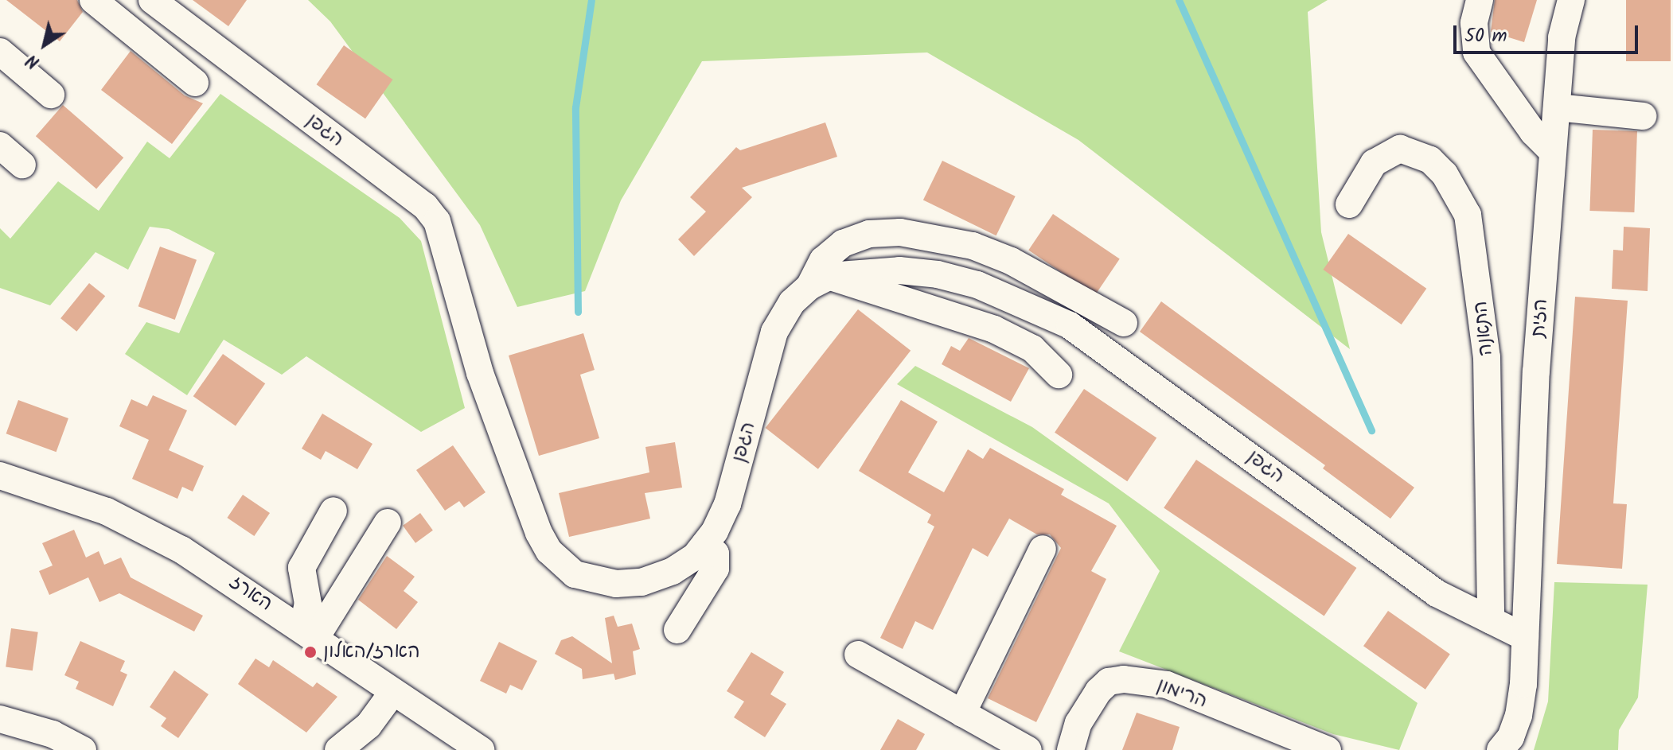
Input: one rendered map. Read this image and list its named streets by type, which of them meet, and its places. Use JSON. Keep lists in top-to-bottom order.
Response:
{
  "streets": {
    "street": [
      "הגפן",
      "הזית",
      "התאנה",
      "הארז",
      "הרימון"
    ]
  },
  "crossings": [
    ["הגפן", "הזית"],
    ["הגפן", "התאנה"]
  ],
  "places": ["הארז/האלון"],
  "scale_bar": "50 m",
  "north": "bottom left"
}
